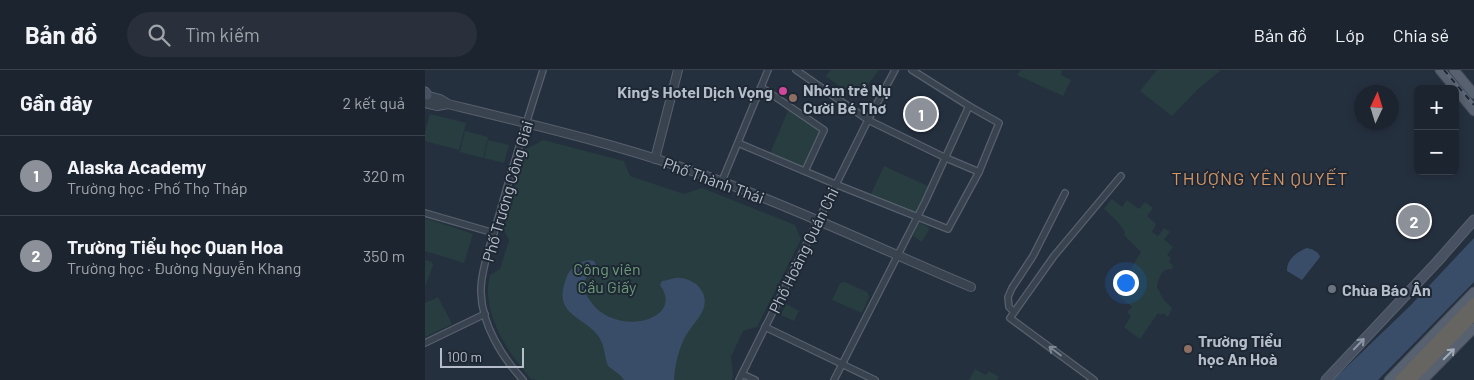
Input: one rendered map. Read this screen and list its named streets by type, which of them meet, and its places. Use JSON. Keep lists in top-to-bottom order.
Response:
{
  "streets": {
    "street": ["Phố Thành Thái", "Phố Trương Công Giai", "Phố Hoàng Quán Chi"]
  },
  "crossings": [
    ["Phố Thành Thái", "Phố Trương Công Giai"],
    ["Phố Thành Thái", "Phố Hoàng Quán Chi"]
  ],
  "districts": ["THƯỢNG YÊN QUYẾT"],
  "parks": ["Công viên Cầu Giấy"],
  "places": [
    "King's Hotel Dịch Vọng",
    "Nhóm trẻ Nụ Cười Bé Thơ",
    "Chùa Báo Ân",
    "Trường Tiểu học An Hoà"
  ],
  "scale_bar": "100 m",
  "north": "top",
  "page": {
    "header": "Bản đồ",
    "search": "Tìm kiếm",
    "nav": ["Bản đồ", "Lớp", "Chia sẻ"],
    "heading": ["Gần đây", "2 kết quả"],
    "map_buttons": ["+", "−"],
    "pins": ["1", "2"],
    "list": [
      {
        "mark": "1",
        "name": "Alaska Academy",
        "note": "Trường học · Phố Thọ Tháp",
        "value": "320 m"
      },
      {
        "mark": "2",
        "name": "Trường Tiểu học Quan Hoa",
        "note": "Trường học · Đường Nguyễn Khang",
        "value": "350 m"
      }
    ],
    "scale": "100 m"
  }
}
